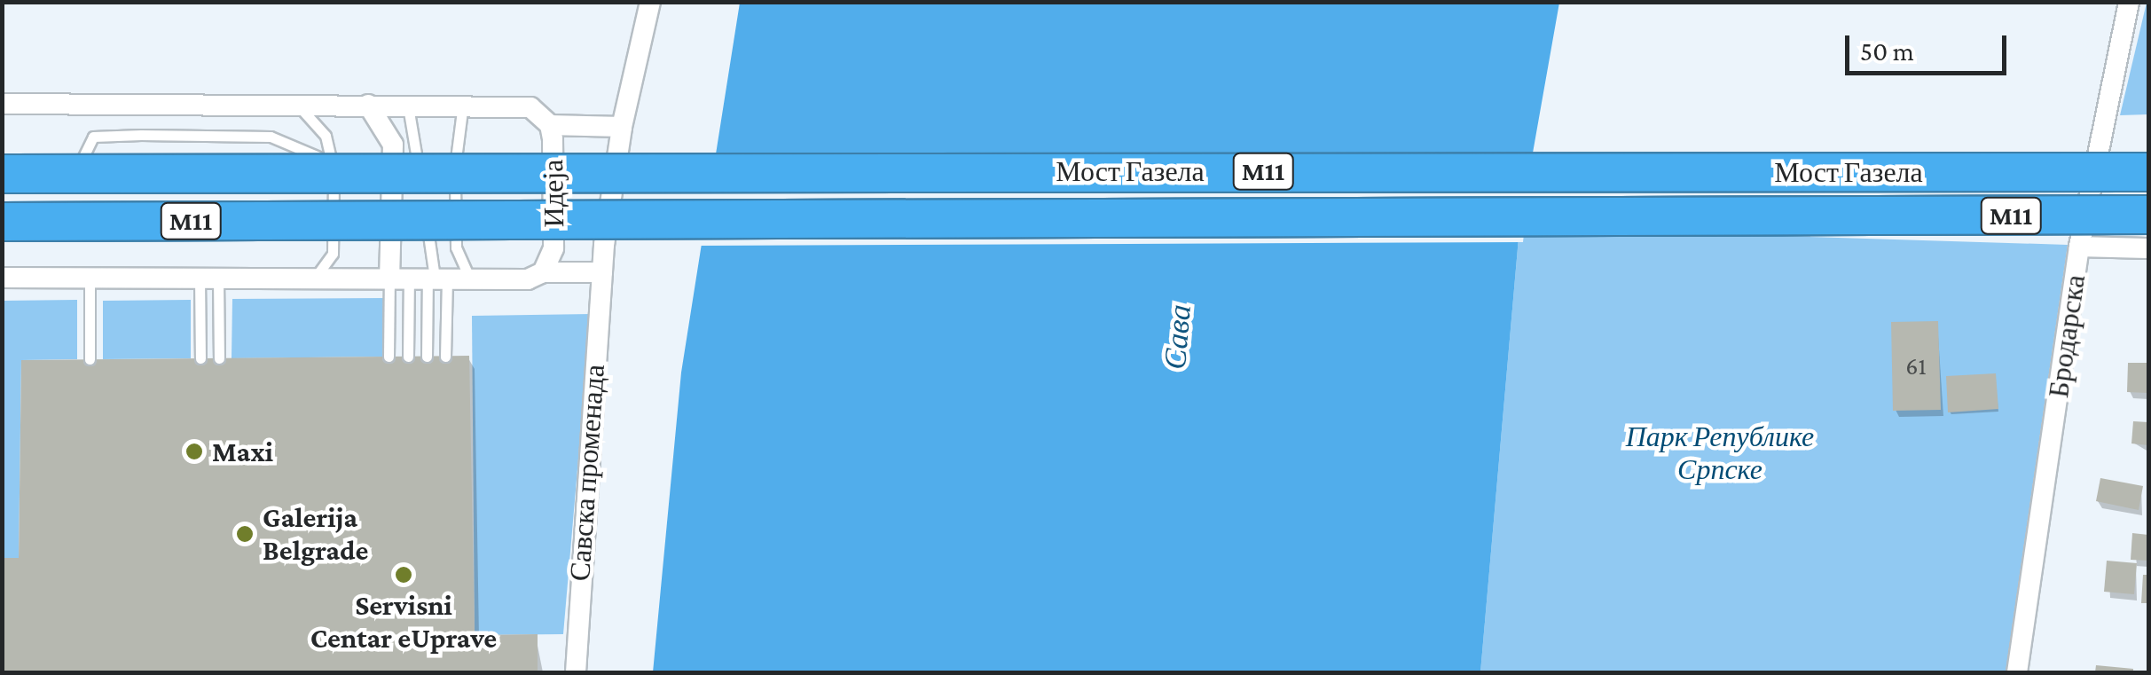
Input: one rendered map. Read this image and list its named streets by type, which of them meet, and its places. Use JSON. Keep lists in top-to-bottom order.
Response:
{
  "streets": {
    "highway": ["Мост Газела", "M11"],
    "street": ["Идеја", "Бродарска", "Савска променада"]
  },
  "water": ["Сава"],
  "parks": ["Парк Републике Српске"],
  "places": ["Maxi", "Galerija Belgrade", "Servisni Centar eUprave"],
  "house_numbers": ["61"],
  "scale_bar": "50 m"
}
